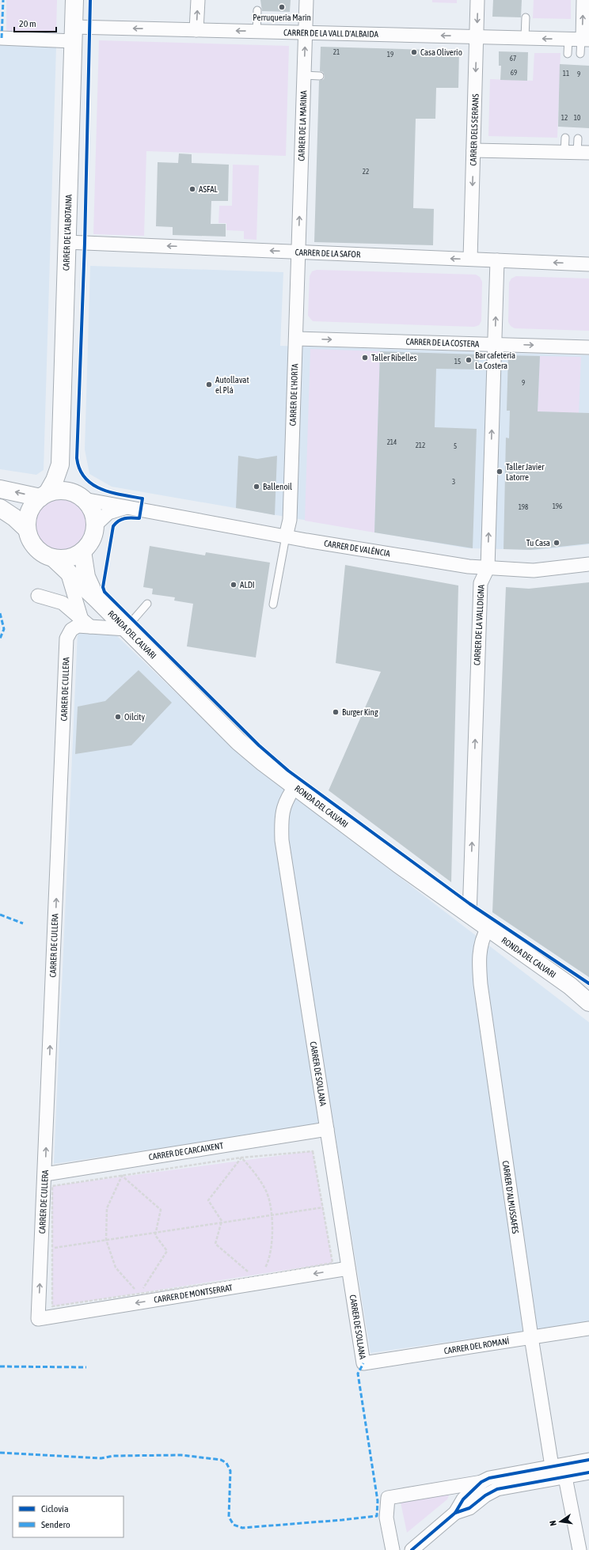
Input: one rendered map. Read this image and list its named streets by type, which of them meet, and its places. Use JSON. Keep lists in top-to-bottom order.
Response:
{
  "streets": {
    "street": [
      "CARRER DE LA VALL D'ALBAIDA",
      "CARRER DE LA MARINA",
      "CARRER DELS SERRANS",
      "CARRER DE L'ALBOTAINA",
      "CARRER DE LA SAFOR",
      "CARRER DE LA COSTERA",
      "CARRER DE L'HORTA",
      "CARRER DE VALÈNCIA",
      "CARRER DE LA VALLDIGNA",
      "RONDA DEL CALVARI",
      "CARRER DE CULLERA",
      "CARRER DE SOLLANA",
      "CARRER DE CARCAIXENT",
      "CARRER D'ALMUSSAFES",
      "CARRER DE MONTSERRAT",
      "CARRER DEL ROMANÍ"
    ]
  },
  "crossings": [
    ["CARRER DE LA VALL D'ALBAIDA", "CARRER DE LA MARINA"],
    ["CARRER DE LA VALL D'ALBAIDA", "CARRER DELS SERRANS"],
    ["CARRER DE LA VALL D'ALBAIDA", "CARRER DE L'ALBOTAINA"],
    ["CARRER DE LA MARINA", "CARRER DE LA SAFOR"],
    ["CARRER DE LA MARINA", "CARRER DE L'HORTA"],
    ["CARRER DELS SERRANS", "CARRER DE LA SAFOR"],
    ["CARRER DE L'ALBOTAINA", "CARRER DE LA SAFOR"],
    ["CARRER DE L'ALBOTAINA", "CARRER DE VALÈNCIA"],
    ["CARRER DE L'ALBOTAINA", "RONDA DEL CALVARI"],
    ["CARRER DE LA SAFOR", "CARRER DE L'HORTA"],
    ["CARRER DE LA SAFOR", "CARRER DE LA VALLDIGNA"],
    ["CARRER DE LA COSTERA", "CARRER DE L'HORTA"],
    ["CARRER DE LA COSTERA", "CARRER DE LA VALLDIGNA"],
    ["CARRER DE L'HORTA", "CARRER DE VALÈNCIA"],
    ["CARRER DE VALÈNCIA", "CARRER DE LA VALLDIGNA"],
    ["CARRER DE VALÈNCIA", "RONDA DEL CALVARI"],
    ["CARRER DE LA VALLDIGNA", "RONDA DEL CALVARI"],
    ["RONDA DEL CALVARI", "CARRER DE CULLERA"],
    ["RONDA DEL CALVARI", "CARRER DE SOLLANA"],
    ["RONDA DEL CALVARI", "CARRER D'ALMUSSAFES"],
    ["CARRER DE CULLERA", "CARRER DE CARCAIXENT"],
    ["CARRER DE CULLERA", "CARRER DE MONTSERRAT"],
    ["CARRER DE SOLLANA", "CARRER DE CARCAIXENT"],
    ["CARRER DE SOLLANA", "CARRER DE MONTSERRAT"],
    ["CARRER DE SOLLANA", "CARRER DEL ROMANÍ"],
    ["CARRER D'ALMUSSAFES", "CARRER DEL ROMANÍ"]
  ],
  "one_way": [
    "CARRER DE LA VALL D'ALBAIDA",
    "CARRER DE LA MARINA",
    "CARRER DELS SERRANS",
    "CARRER DE LA SAFOR",
    "CARRER DE LA COSTERA",
    "CARRER DE LA VALLDIGNA",
    "CARRER DE CULLERA",
    "CARRER DE MONTSERRAT"
  ],
  "places": [
    "Perruqueria Marin",
    "Casa Oliverio",
    "ASFAL",
    "Taller Ribelles",
    "Bar cafetería La Costera",
    "Autollavat el Plá",
    "Taller Javier Latorre",
    "Ballenoil",
    "Tu Casa",
    "ALDI",
    "Burger King",
    "Oilcity"
  ],
  "house_numbers": [
    "21",
    "19",
    "67",
    "69",
    "11",
    "9",
    "12",
    "10",
    "22",
    "15",
    "9",
    "214",
    "212",
    "5",
    "3",
    "196",
    "198"
  ],
  "legend": ["Ciclovía", "Sendero"],
  "scale_bar": "20 m",
  "north": "left"
}
